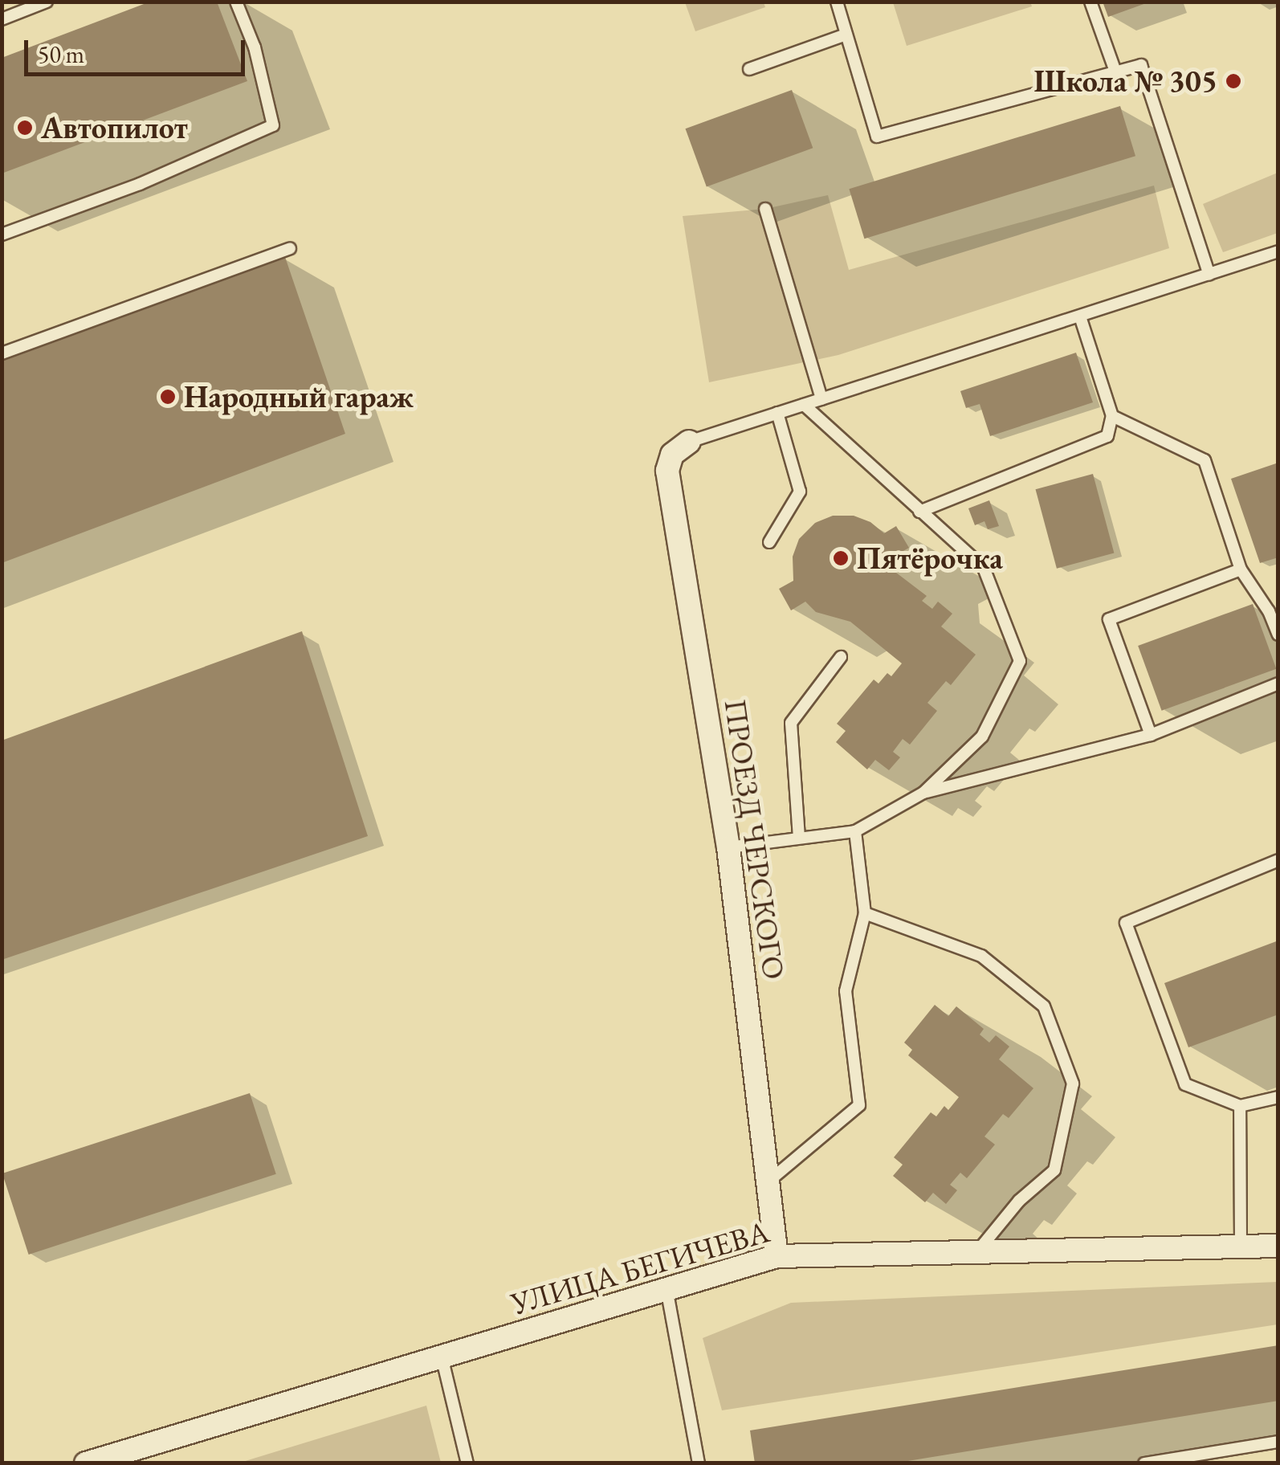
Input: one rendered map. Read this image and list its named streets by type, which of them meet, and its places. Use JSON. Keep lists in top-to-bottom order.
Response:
{
  "streets": {
    "street": ["ПРОЕЗД ЧЕРСКОГО", "УЛИЦА БЕГИЧЕВА"]
  },
  "crossings": [
    ["ПРОЕЗД ЧЕРСКОГО", "УЛИЦА БЕГИЧЕВА"]
  ],
  "places": [
    "Школа № 305",
    "Автопилот",
    "Народный гараж",
    "Пятёрочка"
  ],
  "scale_bar": "50 m"
}
